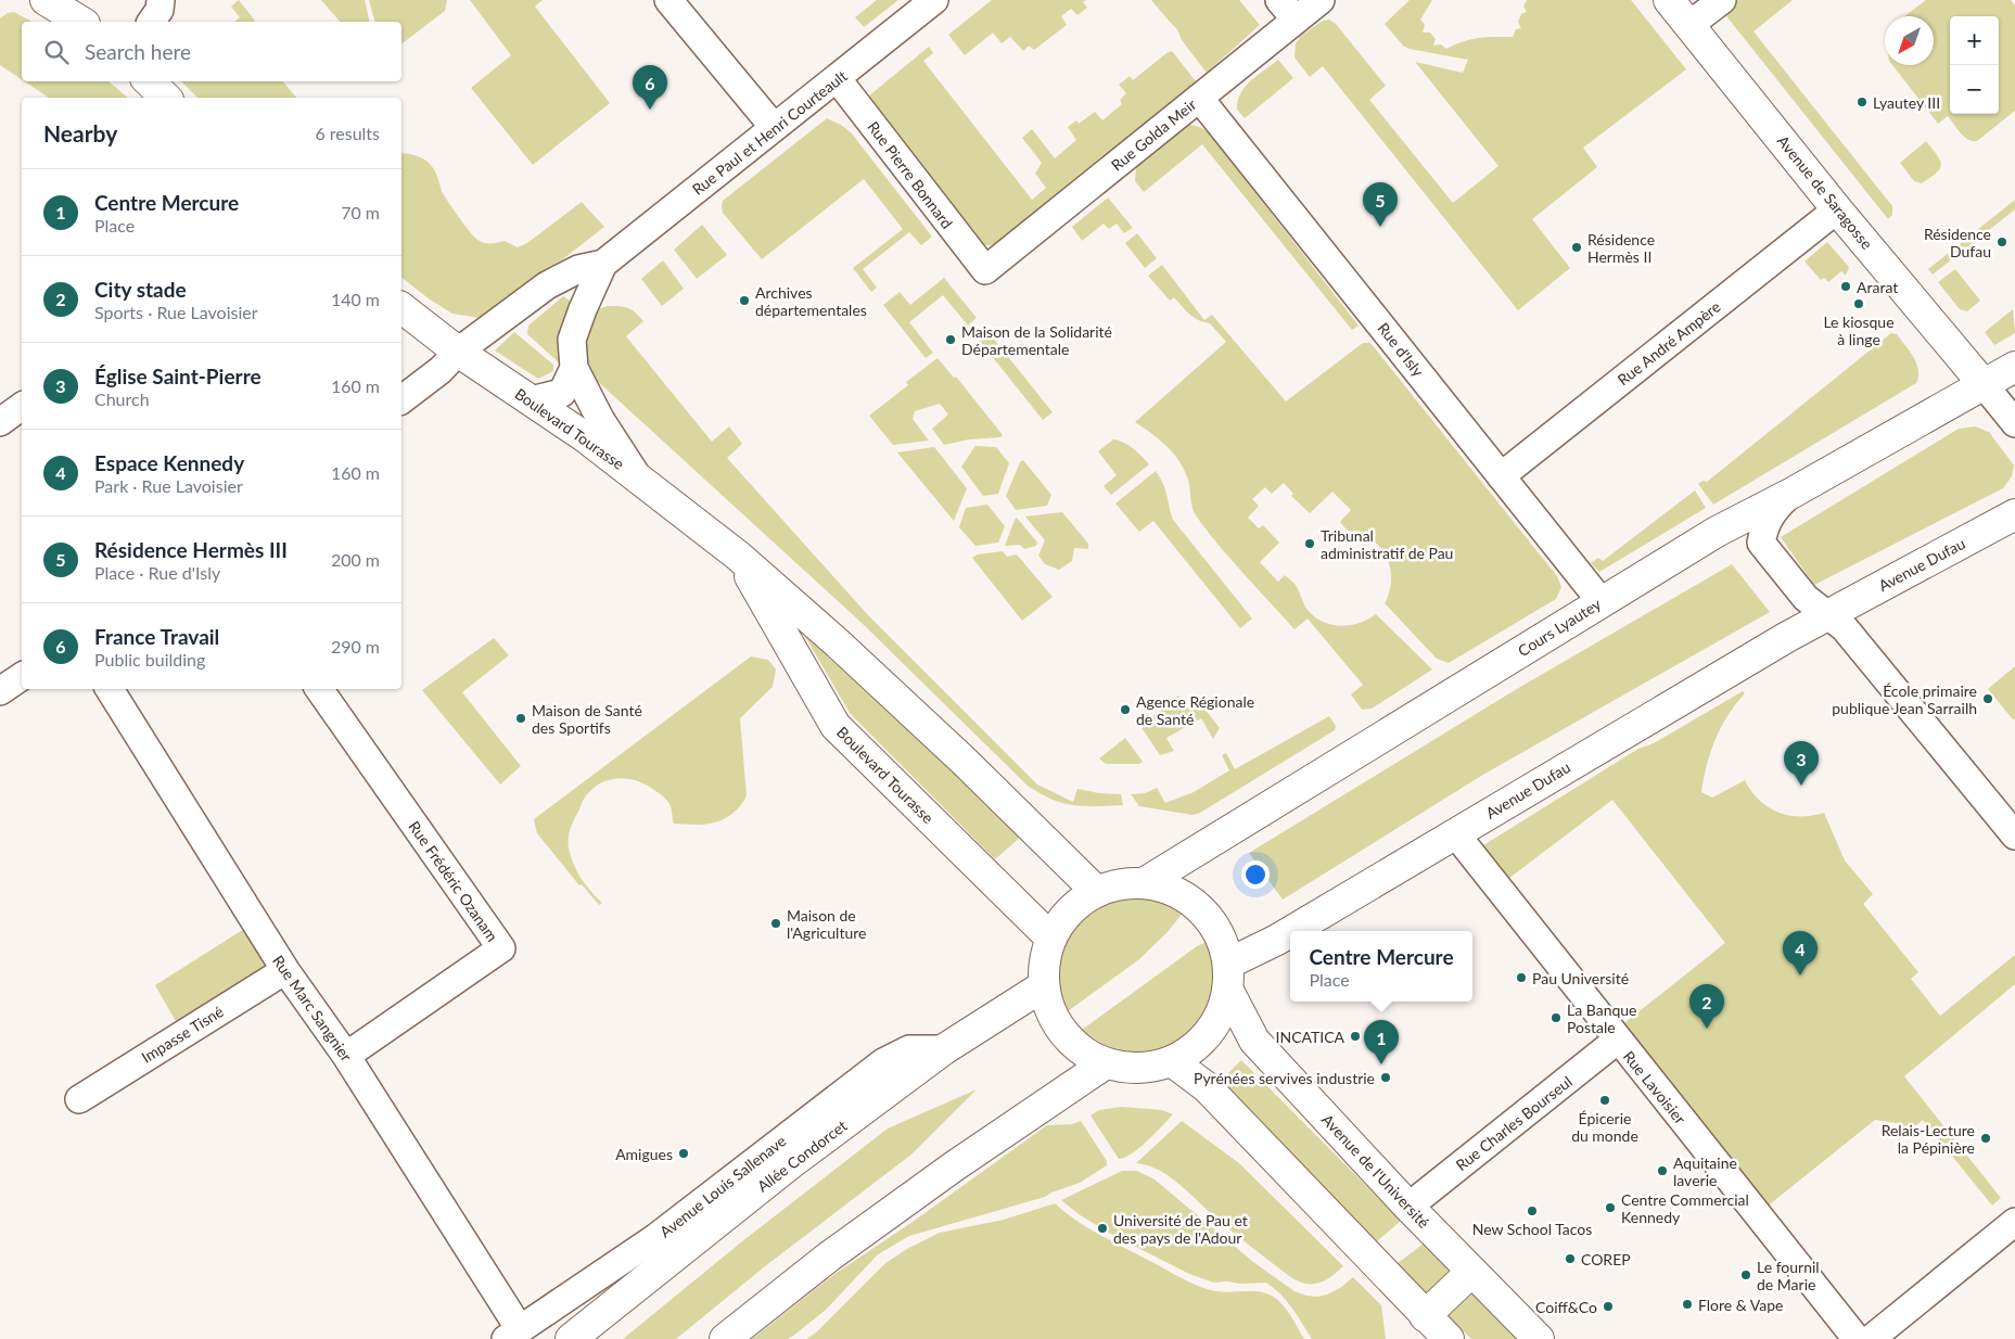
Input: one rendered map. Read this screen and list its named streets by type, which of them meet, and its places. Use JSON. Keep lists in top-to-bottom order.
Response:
{
  "streets": {
    "main road": [
      "Avenue de Saragosse",
      "Boulevard Tourasse",
      "Avenue Dufau",
      "Cours Lyautey",
      "Allée Condorcet",
      "Avenue de l'Université"
    ],
    "street": [
      "Rue Paul et Henri Courteault",
      "Rue Golda Meir",
      "Rue Pierre Bonnard",
      "Rue André Ampère",
      "Rue d'Isly",
      "Rue Frédéric Ozanam",
      "Rue Marc Sangnier",
      "Impasse Tisné",
      "Rue Lavoisier",
      "Rue Charles Bourseul",
      "Avenue Louis Sallenave"
    ]
  },
  "crossings": [
    ["Rue Paul et Henri Courteault", "Rue Pierre Bonnard"],
    ["Rue Paul et Henri Courteault", "Boulevard Tourasse"],
    ["Rue Golda Meir", "Rue Pierre Bonnard"],
    ["Rue Golda Meir", "Rue d'Isly"],
    ["Avenue de Saragosse", "Rue André Ampère"],
    ["Avenue de Saragosse", "Cours Lyautey"],
    ["Rue André Ampère", "Rue d'Isly"],
    ["Rue d'Isly", "Cours Lyautey"],
    ["Boulevard Tourasse", "Avenue Dufau"],
    ["Boulevard Tourasse", "Cours Lyautey"],
    ["Boulevard Tourasse", "Allée Condorcet"],
    ["Boulevard Tourasse", "Avenue de l'Université"],
    ["Avenue Dufau", "Cours Lyautey"],
    ["Avenue Dufau", "Rue Lavoisier"],
    ["Avenue Dufau", "Allée Condorcet"],
    ["Avenue Dufau", "Avenue de l'Université"],
    ["Cours Lyautey", "Allée Condorcet"],
    ["Cours Lyautey", "Avenue de l'Université"],
    ["Rue Frédéric Ozanam", "Rue Marc Sangnier"],
    ["Rue Marc Sangnier", "Impasse Tisné"],
    ["Rue Marc Sangnier", "Avenue Louis Sallenave"],
    ["Rue Lavoisier", "Rue Charles Bourseul"],
    ["Rue Charles Bourseul", "Avenue de l'Université"],
    ["Allée Condorcet", "Avenue de l'Université"],
    ["Allée Condorcet", "Avenue Louis Sallenave"]
  ],
  "places": [
    "Lyautey III",
    "Résidence Dufau",
    "Résidence Hermès II",
    "Ararat",
    "Archives départementales",
    "Le kiosque à linge",
    "Maison de la Solidarité Départementale",
    "Tribunal administratif de Pau",
    "École primaire publique Jean Sarrailh",
    "Agence Régionale de Santé",
    "Maison de Santé des Sportifs",
    "Maison de l'Agriculture",
    "Pau Université",
    "La Banque Postale",
    "INCATICA",
    "Pyrénées servives industrie",
    "Épicerie du monde",
    "Relais-Lecture la Pépinière",
    "Amigues",
    "Aquitaine laverie",
    "Centre Commercial Kennedy",
    "New School Tacos",
    "Université de Pau et des pays de l'Adour",
    "COREP",
    "Le fournil de Marie",
    "Flore & Vape",
    "Coiff&Co"
  ],
  "north": "bottom left",
  "page": {
    "map_buttons": ["+", "−"],
    "search": "Search here",
    "pins": [
      "6",
      "5",
      "3",
      "4",
      "2",
      "1"
    ],
    "heading": ["Nearby", "6 results"],
    "list": [
      {
        "mark": "1",
        "name": "Centre Mercure",
        "note": "Place",
        "value": "70 m"
      },
      {
        "mark": "2",
        "name": "City stade",
        "note": "Sports · Rue Lavoisier",
        "value": "140 m"
      },
      {
        "mark": "3",
        "name": "Église Saint-Pierre",
        "note": "Church",
        "value": "160 m"
      },
      {
        "mark": "4",
        "name": "Espace Kennedy",
        "note": "Park · Rue Lavoisier",
        "value": "160 m"
      },
      {
        "mark": "5",
        "name": "Résidence Hermès III",
        "note": "Place · Rue d'Isly",
        "value": "200 m"
      },
      {
        "mark": "6",
        "name": "France Travail",
        "note": "Public building",
        "value": "290 m"
      }
    ],
    "popup": ["Centre Mercure", "Place"]
  }
}
